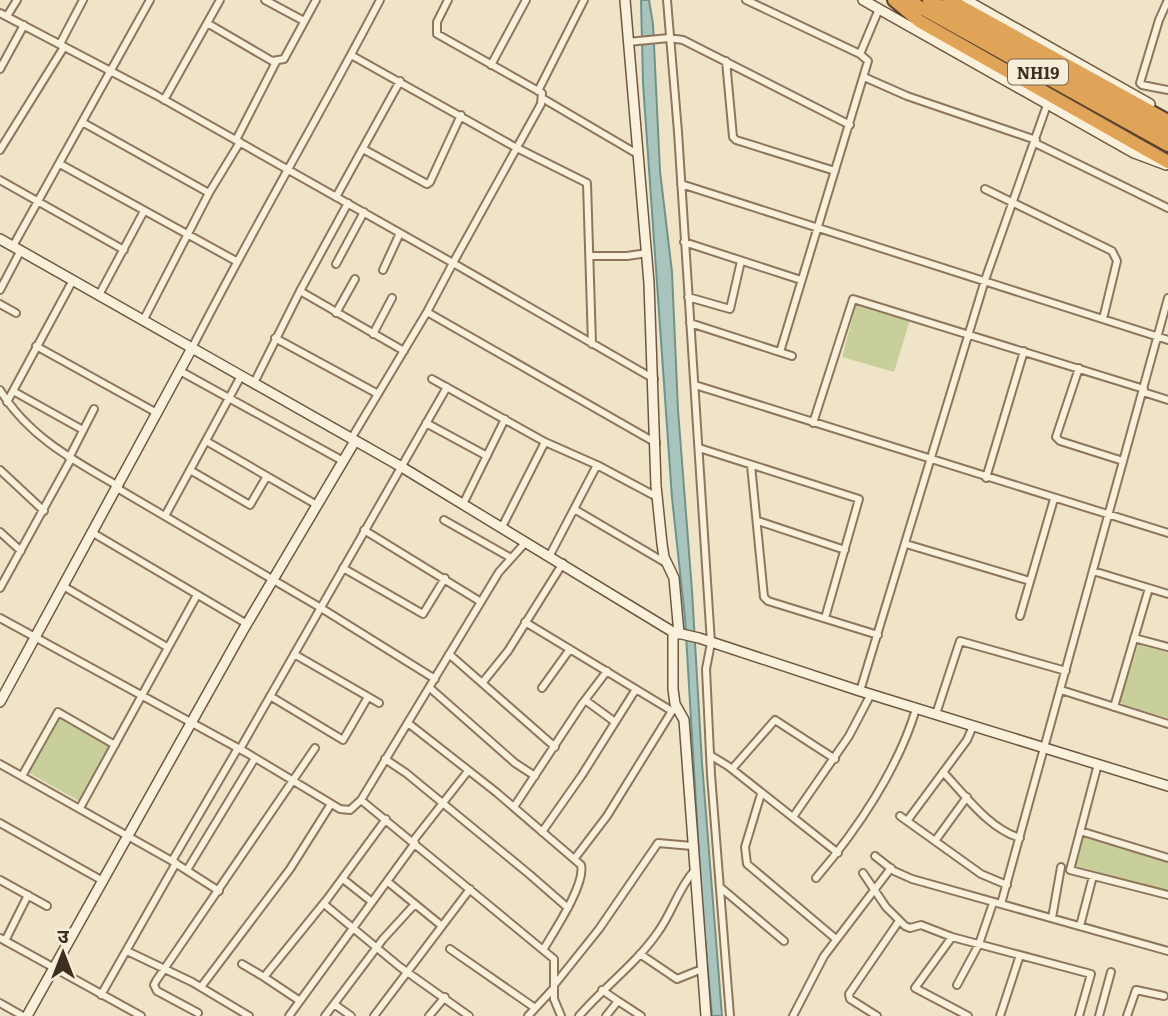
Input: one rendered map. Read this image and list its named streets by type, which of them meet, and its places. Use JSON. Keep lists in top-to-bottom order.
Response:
{
  "streets": {
    "highway": ["NH19"]
  },
  "north": "top"
}
